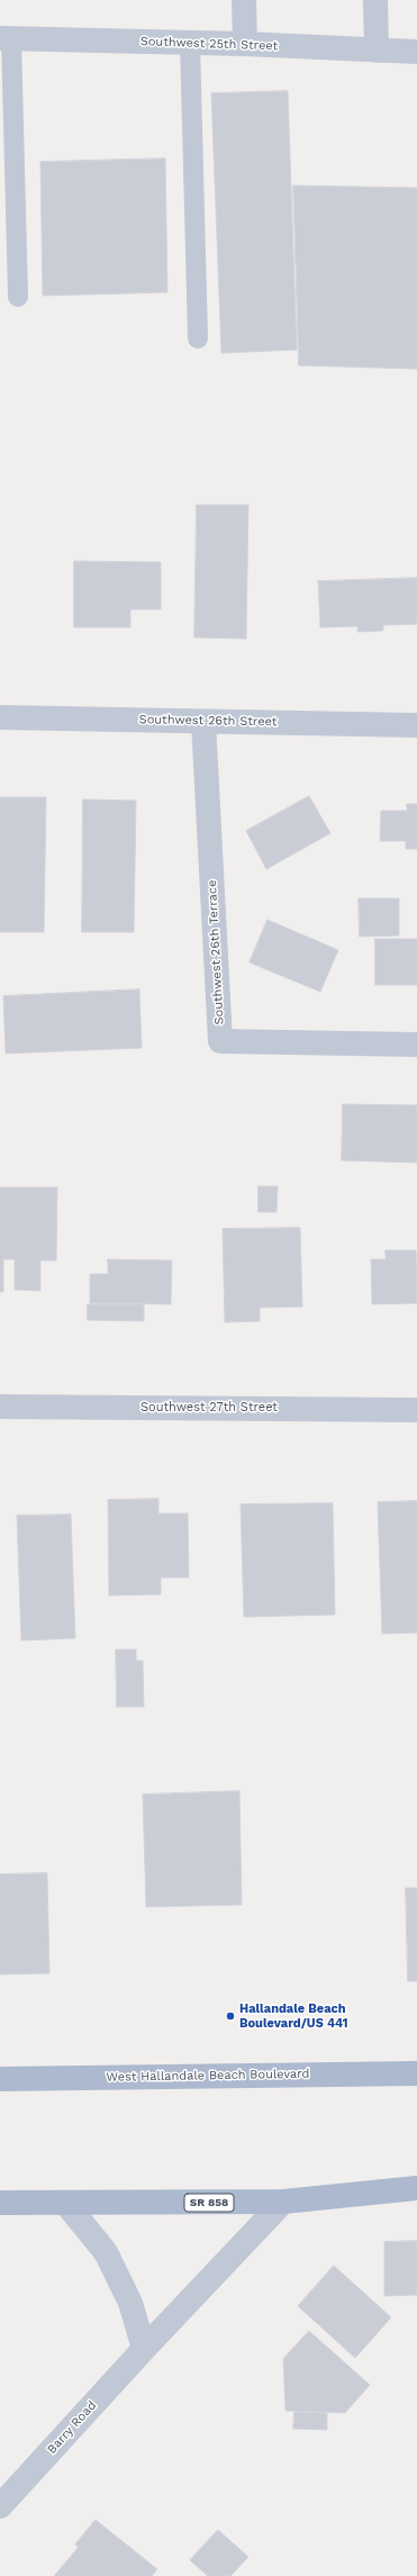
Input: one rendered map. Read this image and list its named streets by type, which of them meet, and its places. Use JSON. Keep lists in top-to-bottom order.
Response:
{
  "streets": {
    "main road": ["West Hallandale Beach Boulevard", "SR 858"],
    "street": [
      "Southwest 25th Street",
      "Southwest 26th Street",
      "Southwest 26th Terrace",
      "Southwest 27th Street",
      "Barry Road"
    ]
  },
  "crossings": [
    ["Southwest 26th Street", "Southwest 26th Terrace"],
    ["SR 858", "Barry Road"]
  ],
  "places": ["Hallandale Beach Boulevard/US 441"]
}
